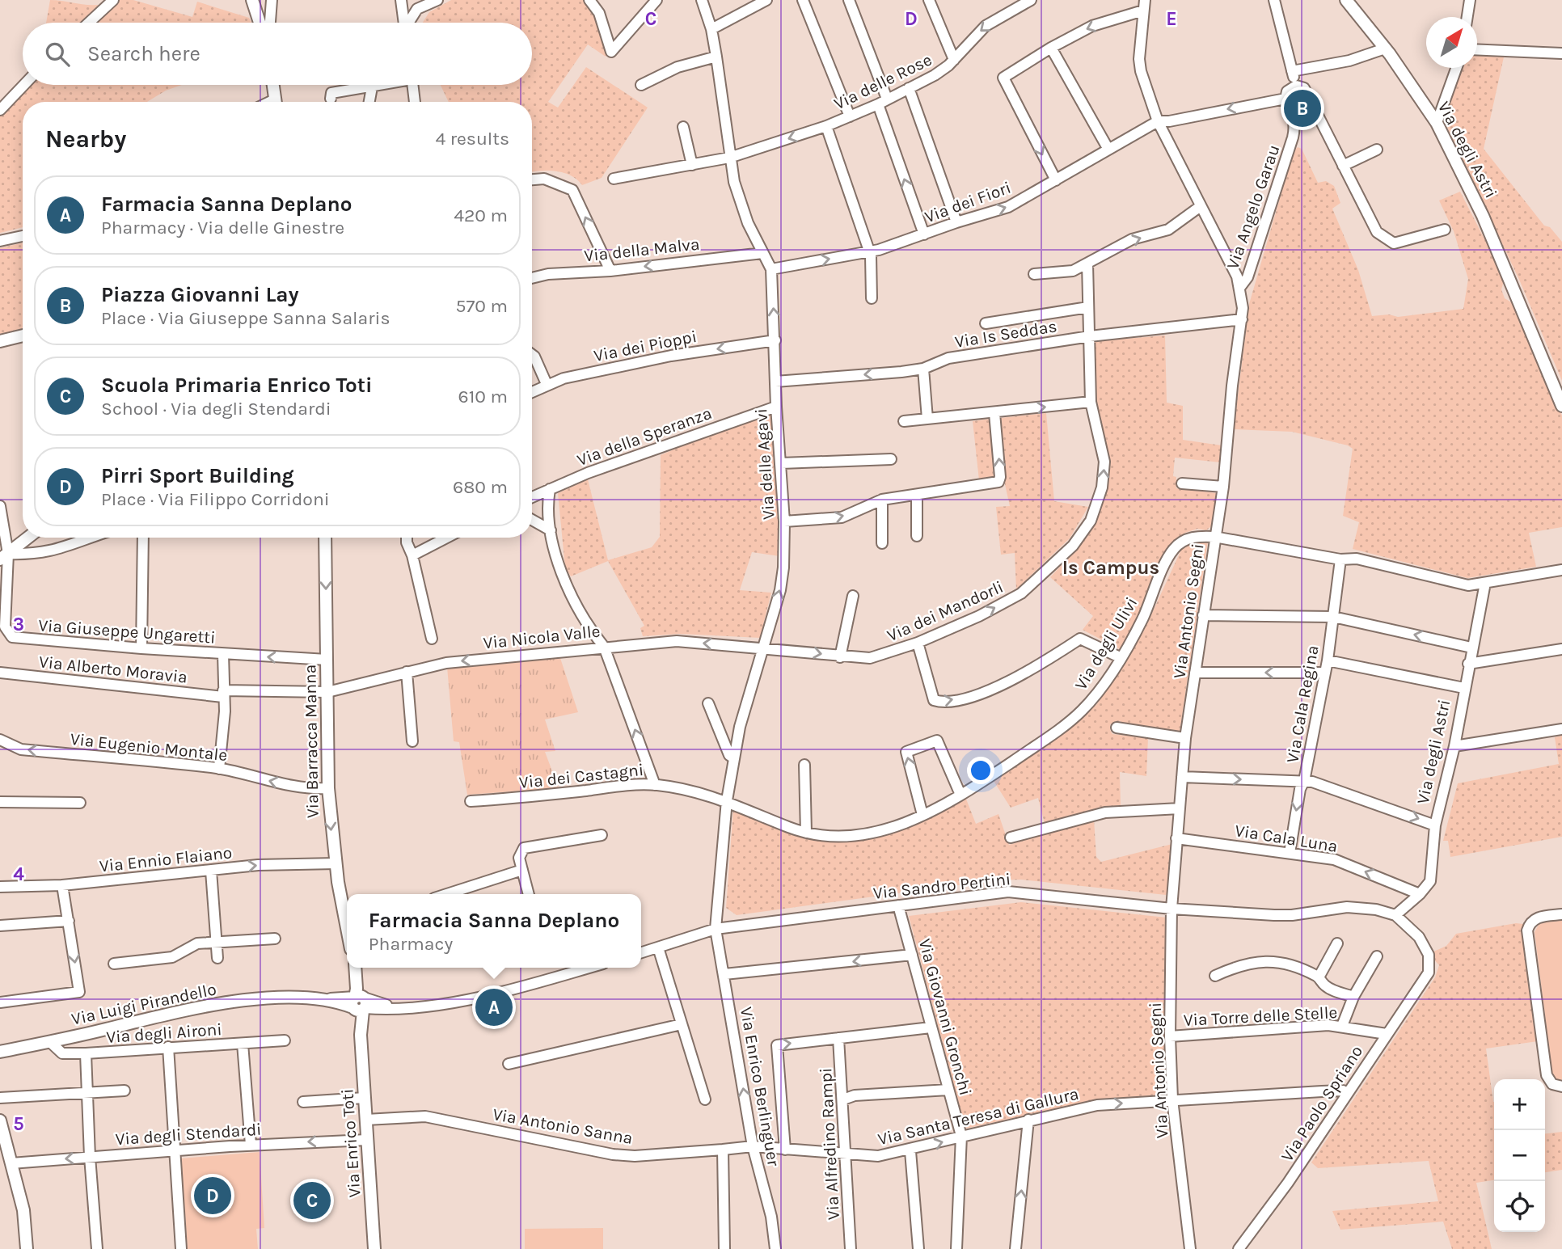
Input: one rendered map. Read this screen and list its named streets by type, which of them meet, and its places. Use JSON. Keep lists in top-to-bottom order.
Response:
{
  "streets": {
    "street": [
      "Via delle Rose",
      "Via degli Astri",
      "Via dei Fiori",
      "Via Angelo Garau",
      "Via della Malva",
      "Via Is Seddas",
      "Via dei Pioppi",
      "Via della Speranza",
      "Via delle Agavi",
      "Via dei Mandorli",
      "Via Antonio Segni",
      "Via Giuseppe Ungaretti",
      "Via Nicola Valle",
      "Via degli Ulivi",
      "Via Alberto Moravia",
      "Via Cala Regina",
      "Via Barracca Manna",
      "Via Eugenio Montale",
      "Via dei Castagni",
      "Via Cala Luna",
      "Via Ennio Flaiano",
      "Via Sandro Pertini",
      "Via Luigi Pirandello",
      "Via Torre delle Stelle",
      "Via Giovanni Gronchi",
      "Via degli Aironi",
      "Via Enrico Berlinguer",
      "Via Paolo Spriano",
      "Via Santa Teresa di Gallura",
      "Via Antonio Sanna",
      "Via degli Stendardi",
      "Via Enrico Toti",
      "Via Alfredino Rampi"
    ]
  },
  "crossings": [
    ["Via delle Rose", "Via delle Agavi"],
    ["Via degli Astri", "Via degli Ulivi"],
    ["Via degli Astri", "Via Cala Luna"],
    ["Via degli Astri", "Via Sandro Pertini"],
    ["Via degli Astri", "Via Paolo Spriano"],
    ["Via dei Fiori", "Via delle Agavi"],
    ["Via dei Fiori", "Via Antonio Segni"],
    ["Via Angelo Garau", "Via Antonio Segni"],
    ["Via della Malva", "Via delle Agavi"],
    ["Via Is Seddas", "Via delle Agavi"],
    ["Via Is Seddas", "Via dei Mandorli"],
    ["Via Is Seddas", "Via Antonio Segni"],
    ["Via dei Pioppi", "Via delle Agavi"],
    ["Via della Speranza", "Via delle Agavi"],
    ["Via delle Agavi", "Via dei Mandorli"],
    ["Via delle Agavi", "Via Nicola Valle"],
    ["Via delle Agavi", "Via degli Ulivi"],
    ["Via delle Agavi", "Via dei Castagni"],
    ["Via delle Agavi", "Via Sandro Pertini"],
    ["Via delle Agavi", "Via Enrico Berlinguer"],
    ["Via dei Mandorli", "Via Nicola Valle"],
    ["Via Antonio Segni", "Via degli Ulivi"],
    ["Via Antonio Segni", "Via Cala Luna"],
    ["Via Antonio Segni", "Via Sandro Pertini"],
    ["Via Antonio Segni", "Via Torre delle Stelle"],
    ["Via Antonio Segni", "Via Santa Teresa di Gallura"],
    ["Via Giuseppe Ungaretti", "Via Barracca Manna"],
    ["Via Nicola Valle", "Via Alberto Moravia"],
    ["Via Nicola Valle", "Via Barracca Manna"],
    ["Via degli Ulivi", "Via Cala Regina"],
    ["Via degli Ulivi", "Via dei Castagni"],
    ["Via Alberto Moravia", "Via Barracca Manna"],
    ["Via Cala Regina", "Via Cala Luna"],
    ["Via Barracca Manna", "Via Eugenio Montale"],
    ["Via Barracca Manna", "Via Ennio Flaiano"],
    ["Via Sandro Pertini", "Via Giovanni Gronchi"],
    ["Via Sandro Pertini", "Via Enrico Berlinguer"],
    ["Via Sandro Pertini", "Via Paolo Spriano"],
    ["Via Luigi Pirandello", "Via degli Aironi"],
    ["Via Luigi Pirandello", "Via Enrico Toti"],
    ["Via Torre delle Stelle", "Via Paolo Spriano"],
    ["Via Giovanni Gronchi", "Via Santa Teresa di Gallura"],
    ["Via Enrico Berlinguer", "Via Santa Teresa di Gallura"],
    ["Via Paolo Spriano", "Via Santa Teresa di Gallura"],
    ["Via Santa Teresa di Gallura", "Via Antonio Sanna"],
    ["Via Santa Teresa di Gallura", "Via Alfredino Rampi"],
    ["Via Antonio Sanna", "Via Enrico Toti"],
    ["Via degli Stendardi", "Via Enrico Toti"]
  ],
  "one_way": [
    "Via delle Rose",
    "Via della Malva",
    "Via dei Pioppi",
    "Via dei Mandorli",
    "Via Nicola Valle",
    "Via Eugenio Montale"
  ],
  "districts": ["Is Campus"],
  "north": "top right",
  "page": {
    "search": "Search here",
    "pins": [
      "B",
      "A",
      "D",
      "C"
    ],
    "heading": ["Nearby", "4 results"],
    "list": [
      {
        "mark": "A",
        "name": "Farmacia Sanna Deplano",
        "note": "Pharmacy · Via delle Ginestre",
        "value": "420 m"
      },
      {
        "mark": "B",
        "name": "Piazza Giovanni Lay",
        "note": "Place · Via Giuseppe Sanna Salaris",
        "value": "570 m"
      },
      {
        "mark": "C",
        "name": "Scuola Primaria Enrico Toti",
        "note": "School · Via degli Stendardi",
        "value": "610 m"
      },
      {
        "mark": "D",
        "name": "Pirri Sport Building",
        "note": "Place · Via Filippo Corridoni",
        "value": "680 m"
      }
    ],
    "popup": ["Farmacia Sanna Deplano", "Pharmacy"],
    "map_buttons": ["+", "−"]
  },
  "grid": {
    "columns": ["C", "D", "E"],
    "rows": ["3", "4", "5"]
  }
}
